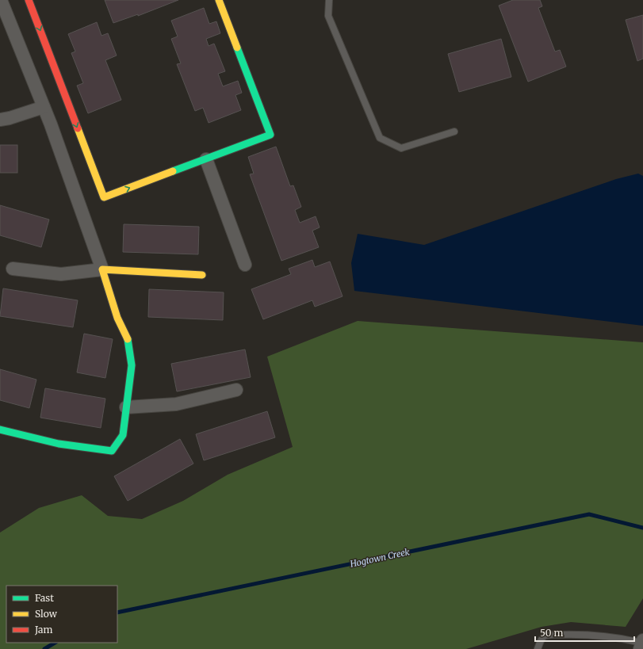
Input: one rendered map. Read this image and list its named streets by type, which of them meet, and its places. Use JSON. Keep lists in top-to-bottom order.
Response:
{
  "water": ["Hogtown Creek"],
  "legend": ["Fast", "Slow", "Jam"],
  "scale_bar": "50 m"
}
